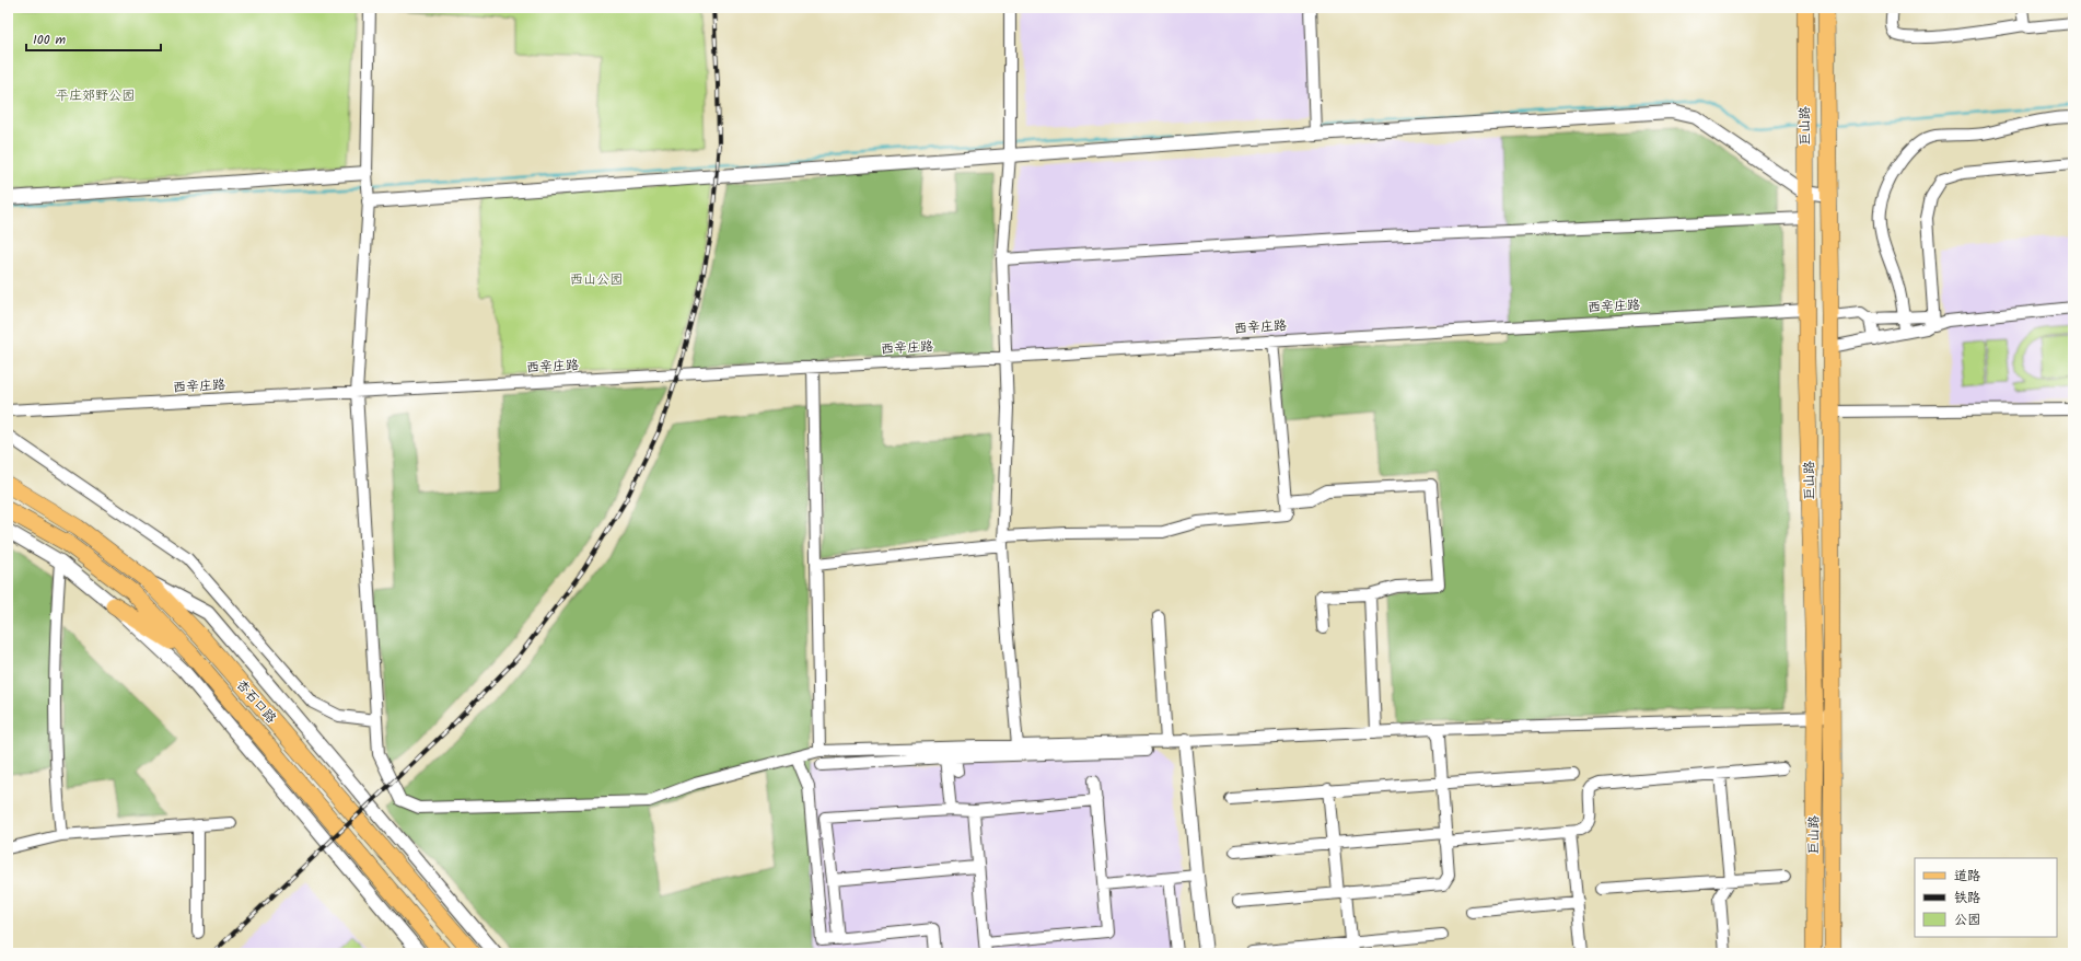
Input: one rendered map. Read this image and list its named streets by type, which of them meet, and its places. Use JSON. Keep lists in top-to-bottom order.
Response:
{
  "streets": {
    "main road": ["巨山路", "杏石口路"],
    "street": ["西辛庄路"]
  },
  "crossings": [
    ["巨山路", "西辛庄路"]
  ],
  "parks": ["平庄郊野公园", "西山公园"],
  "legend": ["道路", "铁路", "公园"],
  "scale_bar": "100 m"
}
